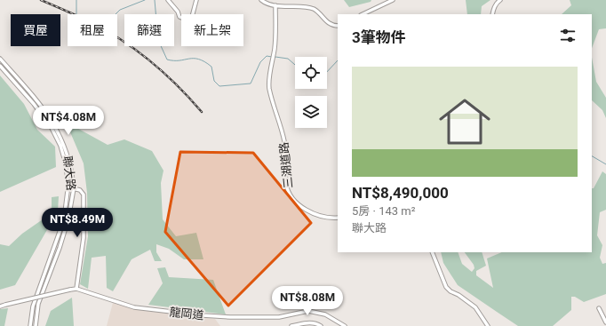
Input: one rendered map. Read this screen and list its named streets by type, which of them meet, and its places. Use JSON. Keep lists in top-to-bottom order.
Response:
{
  "streets": {
    "street": ["三湖道路", "聯大路", "龍岡道"]
  },
  "page": {
    "chip": [
      "買屋",
      "租屋",
      "篩選",
      "新上架"
    ],
    "heading": "3筆物件",
    "list": [
      {
        "name": "NT$8,490,000",
        "note": "5房 · 143 m² · 聯大路"
      }
    ],
    "price": ["NT$4.08M", "NT$8.49M", "NT$8.08M"]
  }
}
